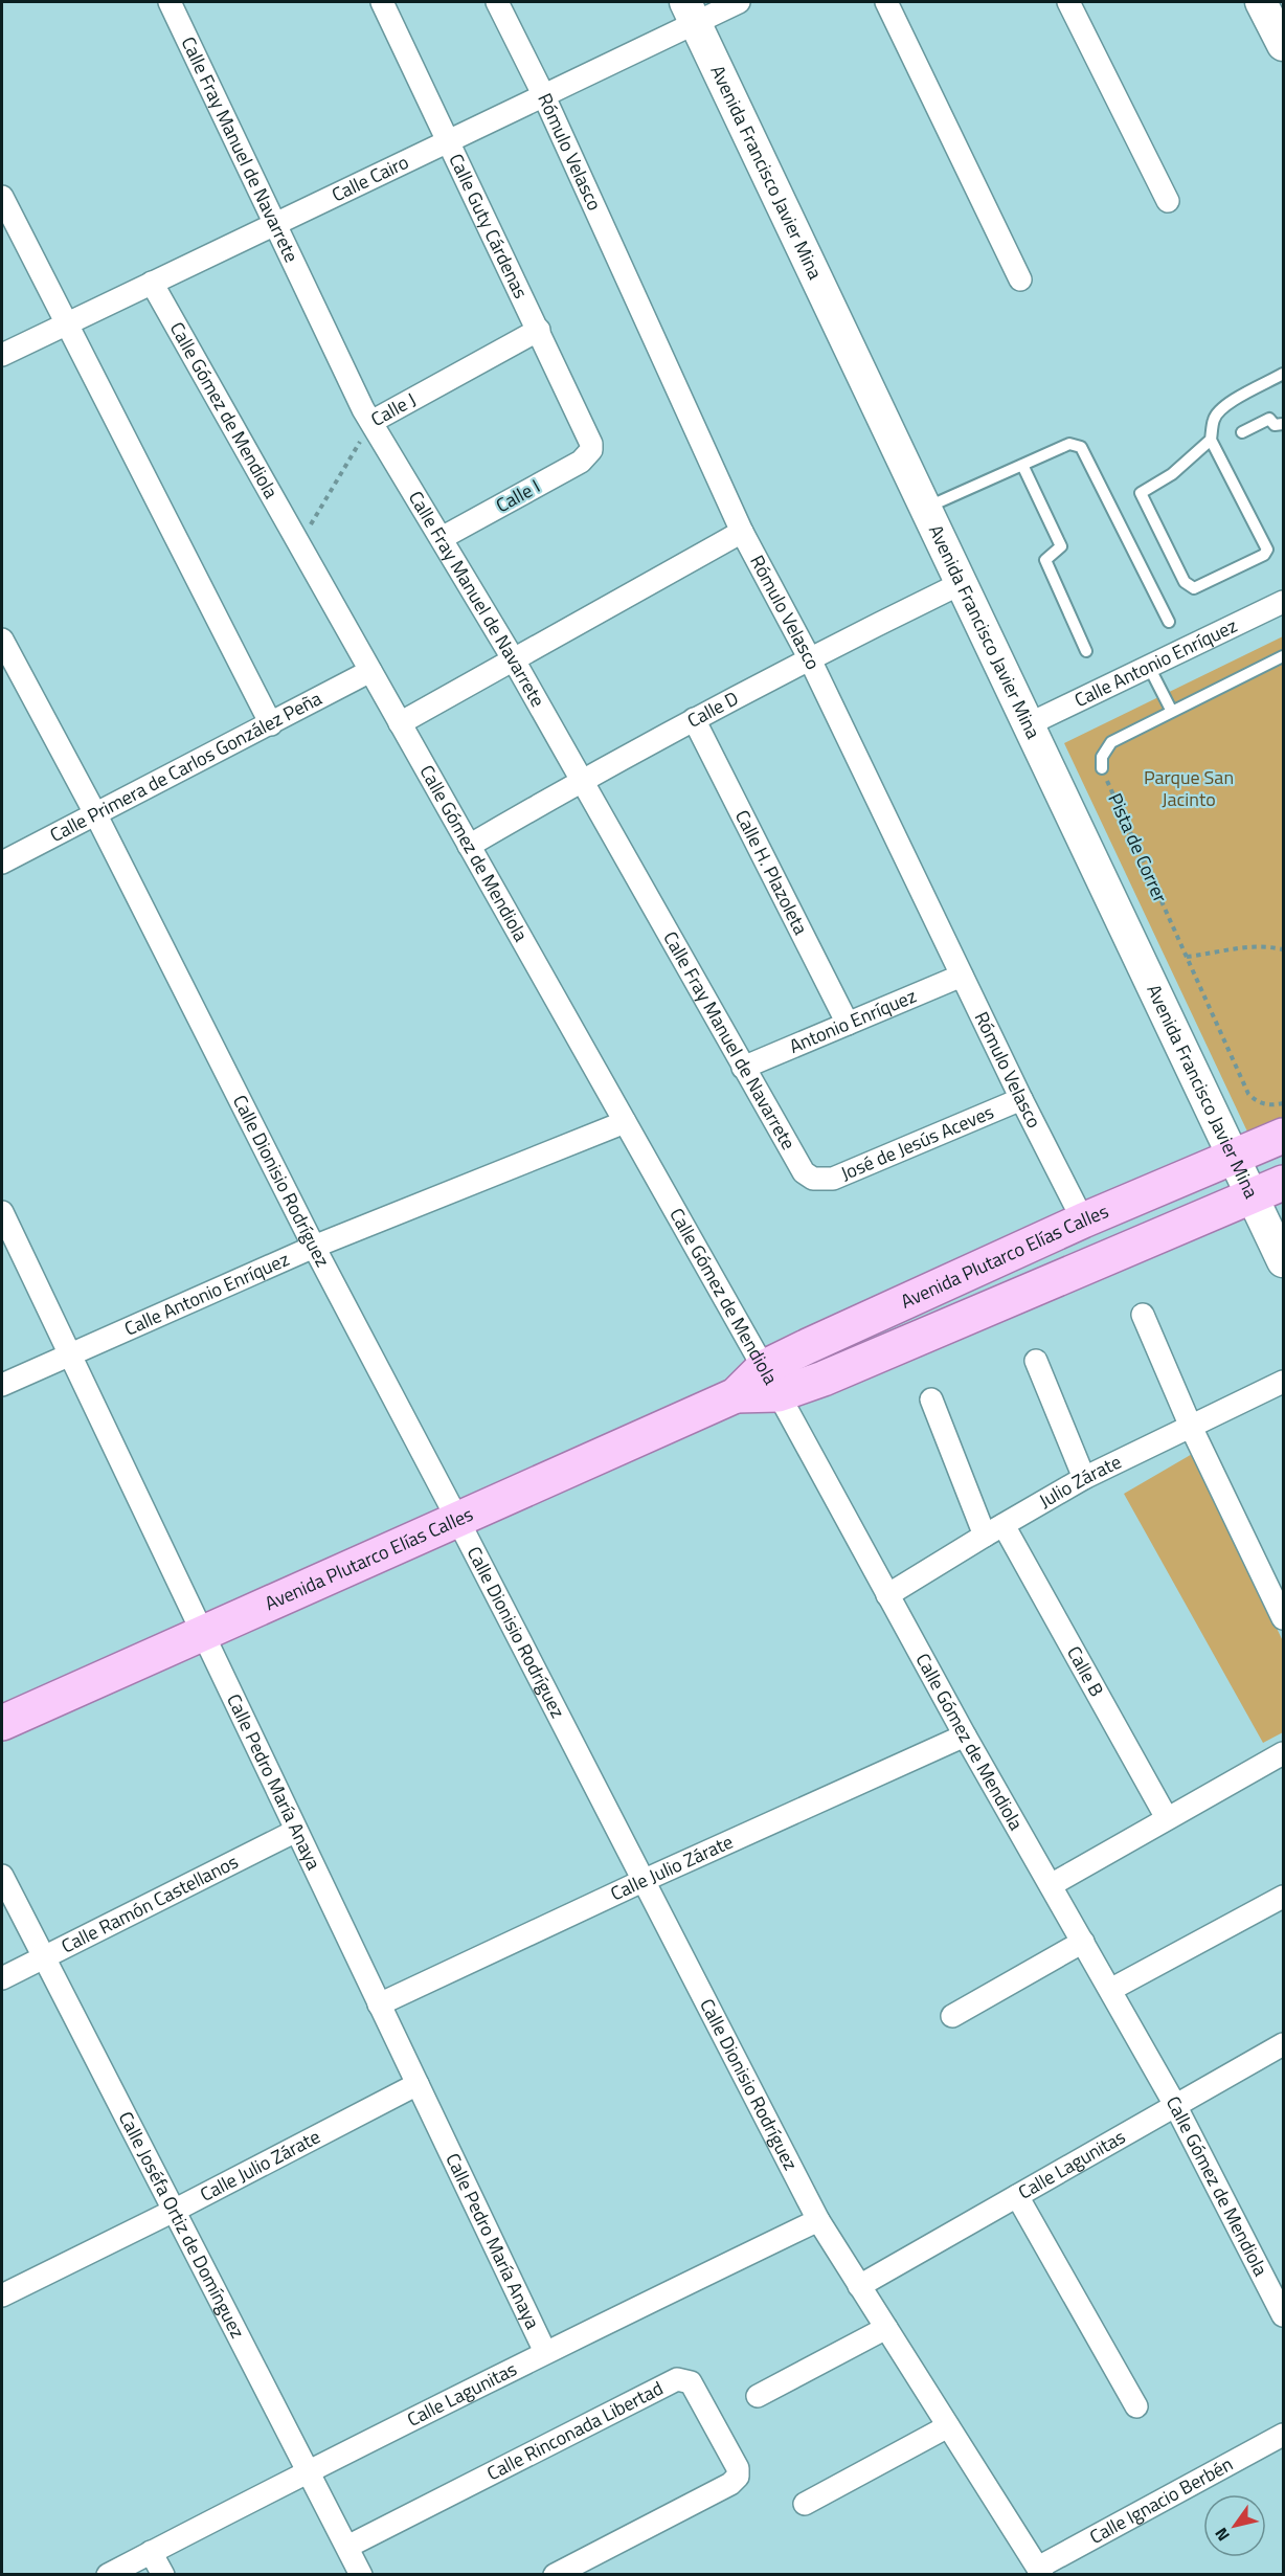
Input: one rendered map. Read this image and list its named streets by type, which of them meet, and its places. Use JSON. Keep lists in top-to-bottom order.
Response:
{
  "streets": {
    "main road": ["Avenida Francisco Javier Mina", "Avenida Plutarco Elías Calles"],
    "street": [
      "Calle Fray Manuel de Navarrete",
      "Rómulo Velasco",
      "Calle Cairo",
      "Calle Guty Cárdenas",
      "Calle Gómez de Mendiola",
      "Calle J",
      "Calle I",
      "Calle Antonio Enríquez",
      "Calle D",
      "Calle Primera de Carlos González Peña",
      "Calle H. Plazoleta",
      "Antonio Enríquez",
      "José de Jesús Aceves",
      "Calle Dionisio Rodríguez",
      "Julio Zárate",
      "Calle B",
      "Calle Pedro María Anaya",
      "Calle Julio Zárate",
      "Calle Ramón Castellanos",
      "Calle Lagunitas",
      "Calle Joséfa Ortiz de Domínguez",
      "Calle Rinconada Libertad",
      "Calle Ignacio Berbén"
    ],
    "path": ["Pista de Correr"]
  },
  "crossings": [
    ["Calle Fray Manuel de Navarrete", "Calle Cairo"],
    ["Calle Fray Manuel de Navarrete", "Calle J"],
    ["Calle Fray Manuel de Navarrete", "Calle I"],
    ["Calle Fray Manuel de Navarrete", "Calle D"],
    ["Calle Fray Manuel de Navarrete", "Antonio Enríquez"],
    ["Calle Fray Manuel de Navarrete", "José de Jesús Aceves"],
    ["Rómulo Velasco", "Calle Cairo"],
    ["Rómulo Velasco", "Calle D"],
    ["Rómulo Velasco", "Antonio Enríquez"],
    ["Rómulo Velasco", "José de Jesús Aceves"],
    ["Rómulo Velasco", "Avenida Plutarco Elías Calles"],
    ["Avenida Francisco Javier Mina", "Calle Cairo"],
    ["Avenida Francisco Javier Mina", "Calle Antonio Enríquez"],
    ["Avenida Francisco Javier Mina", "Calle D"],
    ["Avenida Francisco Javier Mina", "Avenida Plutarco Elías Calles"],
    ["Calle Cairo", "Calle Guty Cárdenas"],
    ["Calle Cairo", "Calle Gómez de Mendiola"],
    ["Calle Guty Cárdenas", "Calle J"],
    ["Calle Guty Cárdenas", "Calle I"],
    ["Calle Gómez de Mendiola", "Calle J"],
    ["Calle Gómez de Mendiola", "Calle Antonio Enríquez"],
    ["Calle Gómez de Mendiola", "Calle D"],
    ["Calle Gómez de Mendiola", "Calle Primera de Carlos González Peña"],
    ["Calle Gómez de Mendiola", "Avenida Plutarco Elías Calles"],
    ["Calle Gómez de Mendiola", "Julio Zárate"],
    ["Calle Gómez de Mendiola", "Calle Julio Zárate"],
    ["Calle Gómez de Mendiola", "Calle Lagunitas"],
    ["Calle Antonio Enríquez", "Calle Dionisio Rodríguez"],
    ["Calle Antonio Enríquez", "Calle Pedro María Anaya"],
    ["Calle D", "Calle H. Plazoleta"],
    ["Calle Primera de Carlos González Peña", "Calle Dionisio Rodríguez"],
    ["Calle H. Plazoleta", "Antonio Enríquez"],
    ["Calle Dionisio Rodríguez", "Avenida Plutarco Elías Calles"],
    ["Calle Dionisio Rodríguez", "Calle Julio Zárate"],
    ["Calle Dionisio Rodríguez", "Calle Lagunitas"],
    ["Calle Dionisio Rodríguez", "Calle Ignacio Berbén"],
    ["Avenida Plutarco Elías Calles", "Calle Pedro María Anaya"],
    ["Julio Zárate", "Calle B"],
    ["Calle Pedro María Anaya", "Calle Julio Zárate"],
    ["Calle Pedro María Anaya", "Calle Ramón Castellanos"],
    ["Calle Pedro María Anaya", "Calle Lagunitas"],
    ["Calle Julio Zárate", "Calle Joséfa Ortiz de Domínguez"],
    ["Calle Ramón Castellanos", "Calle Joséfa Ortiz de Domínguez"],
    ["Calle Lagunitas", "Calle Joséfa Ortiz de Domínguez"],
    ["Calle Joséfa Ortiz de Domínguez", "Calle Rinconada Libertad"]
  ],
  "parks": ["Parque San Jacinto"],
  "north": "bottom left"
}
